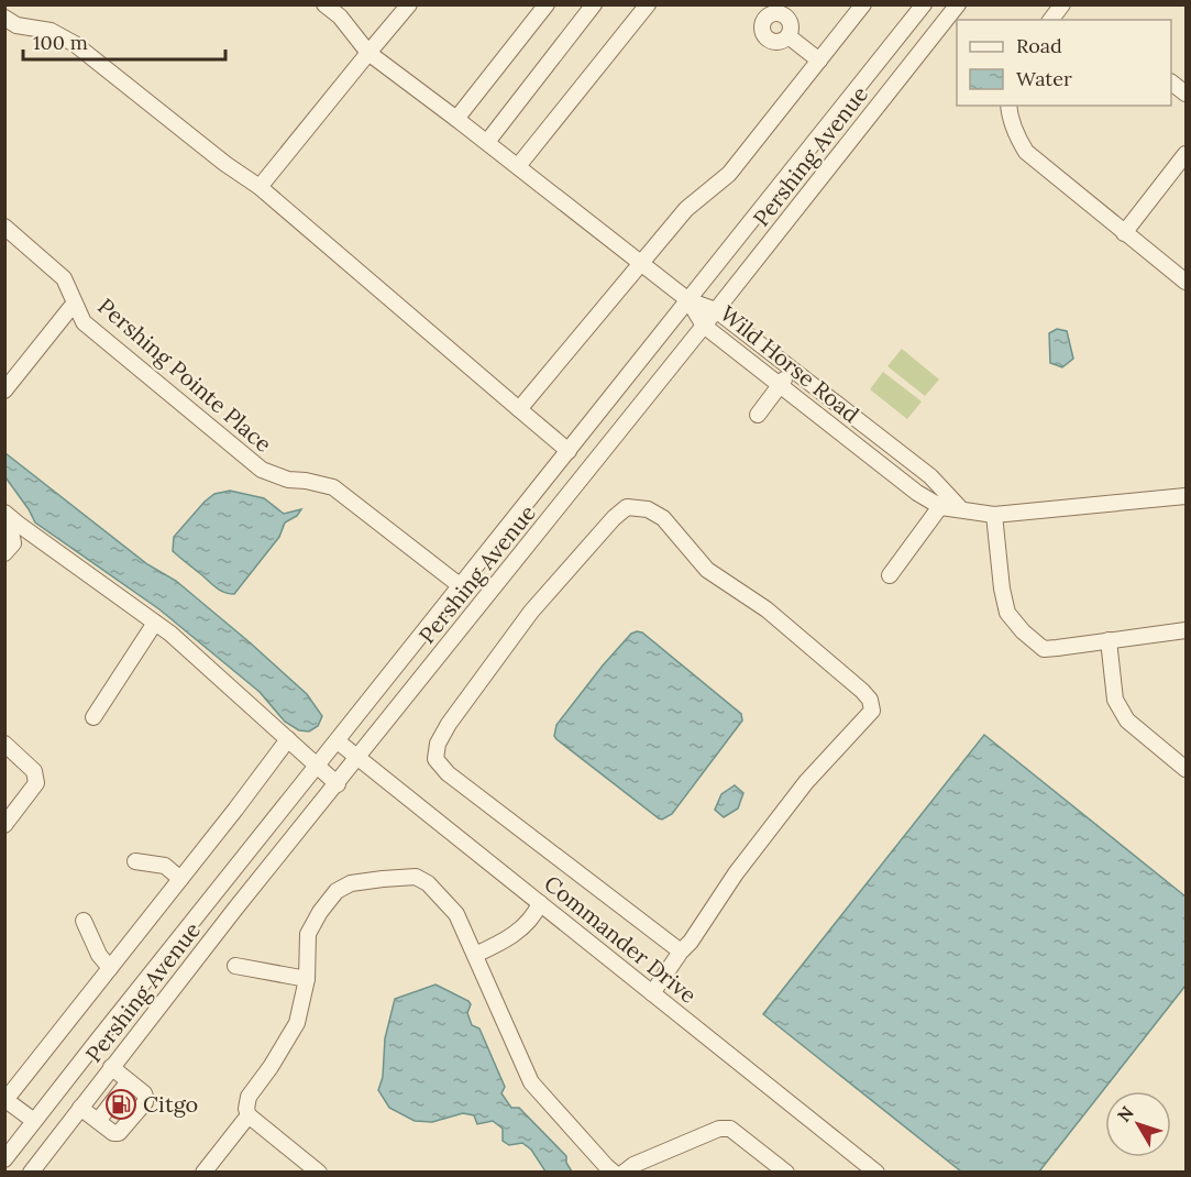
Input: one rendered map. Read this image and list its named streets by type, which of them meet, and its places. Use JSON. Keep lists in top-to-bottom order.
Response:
{
  "streets": {
    "street": [
      "Pershing Avenue",
      "Wild Horse Road",
      "Pershing Pointe Place",
      "Commander Drive"
    ]
  },
  "crossings": [
    ["Pershing Avenue", "Wild Horse Road"],
    ["Pershing Avenue", "Pershing Pointe Place"],
    ["Pershing Avenue", "Commander Drive"]
  ],
  "places": {
    "fuel station": ["Citgo"]
  },
  "legend": ["Road", "Water"],
  "scale_bar": "100 m",
  "north": "top left"
}
